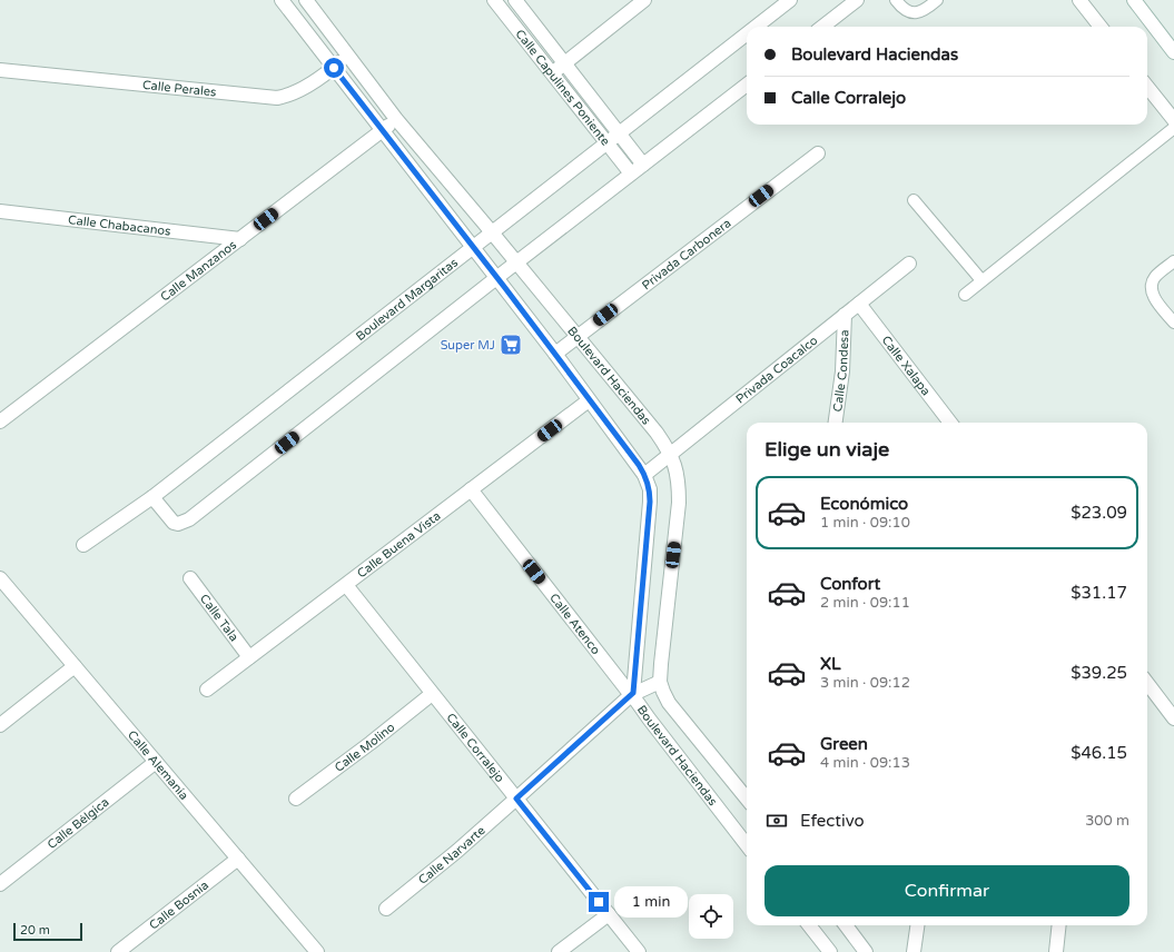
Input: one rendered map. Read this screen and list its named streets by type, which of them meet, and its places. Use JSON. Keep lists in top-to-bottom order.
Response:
{
  "streets": {
    "street": [
      "Calle Capulines Poniente",
      "Calle Perales",
      "Calle Chabacanos",
      "Privada Carbonera",
      "Calle Manzanos",
      "Boulevard Margaritas",
      "Calle Xalapa",
      "Privada Coacalco",
      "Calle Condesa",
      "Boulevard Haciendas",
      "Calle Buena Vista",
      "Calle Tala",
      "Calle Atenco",
      "Calle Molino",
      "Calle Corralejo",
      "Calle Alemania",
      "Calle Bélgica",
      "Calle Narvarte",
      "Calle Bosnia"
    ]
  },
  "crossings": [
    ["Calle Capulines Poniente", "Boulevard Margaritas"],
    ["Calle Perales", "Boulevard Haciendas"],
    ["Calle Chabacanos", "Calle Manzanos"],
    ["Privada Carbonera", "Boulevard Haciendas"],
    ["Calle Manzanos", "Boulevard Haciendas"],
    ["Boulevard Margaritas", "Boulevard Haciendas"],
    ["Calle Xalapa", "Privada Coacalco"],
    ["Privada Coacalco", "Calle Condesa"],
    ["Privada Coacalco", "Boulevard Haciendas"],
    ["Boulevard Haciendas", "Calle Buena Vista"],
    ["Boulevard Haciendas", "Calle Atenco"],
    ["Boulevard Haciendas", "Calle Narvarte"],
    ["Calle Buena Vista", "Calle Tala"],
    ["Calle Buena Vista", "Calle Atenco"],
    ["Calle Buena Vista", "Calle Corralejo"],
    ["Calle Atenco", "Calle Narvarte"],
    ["Calle Molino", "Calle Corralejo"],
    ["Calle Corralejo", "Calle Narvarte"],
    ["Calle Alemania", "Calle Bélgica"],
    ["Calle Alemania", "Calle Bosnia"]
  ],
  "places": {
    "supermarket": ["Super MJ"]
  },
  "scale_bar": "20 m",
  "page": {
    "banner": ["Boulevard Haciendas", "Calle Corralejo"],
    "heading": "Elige un viaje",
    "list": [
      {
        "name": "Económico",
        "note": "1 min · 09:10",
        "value": "$23.09"
      },
      {
        "name": "Confort",
        "note": "2 min · 09:11",
        "value": "$31.17"
      },
      {
        "name": "XL",
        "note": "3 min · 09:12",
        "value": "$39.25"
      },
      {
        "name": "Green",
        "note": "4 min · 09:13",
        "value": "$46.15"
      }
    ],
    "pay": ["Efectivo", "300 m"],
    "buttons": "Confirmar",
    "bubble": "1 min",
    "scale": "20 m"
  }
}
